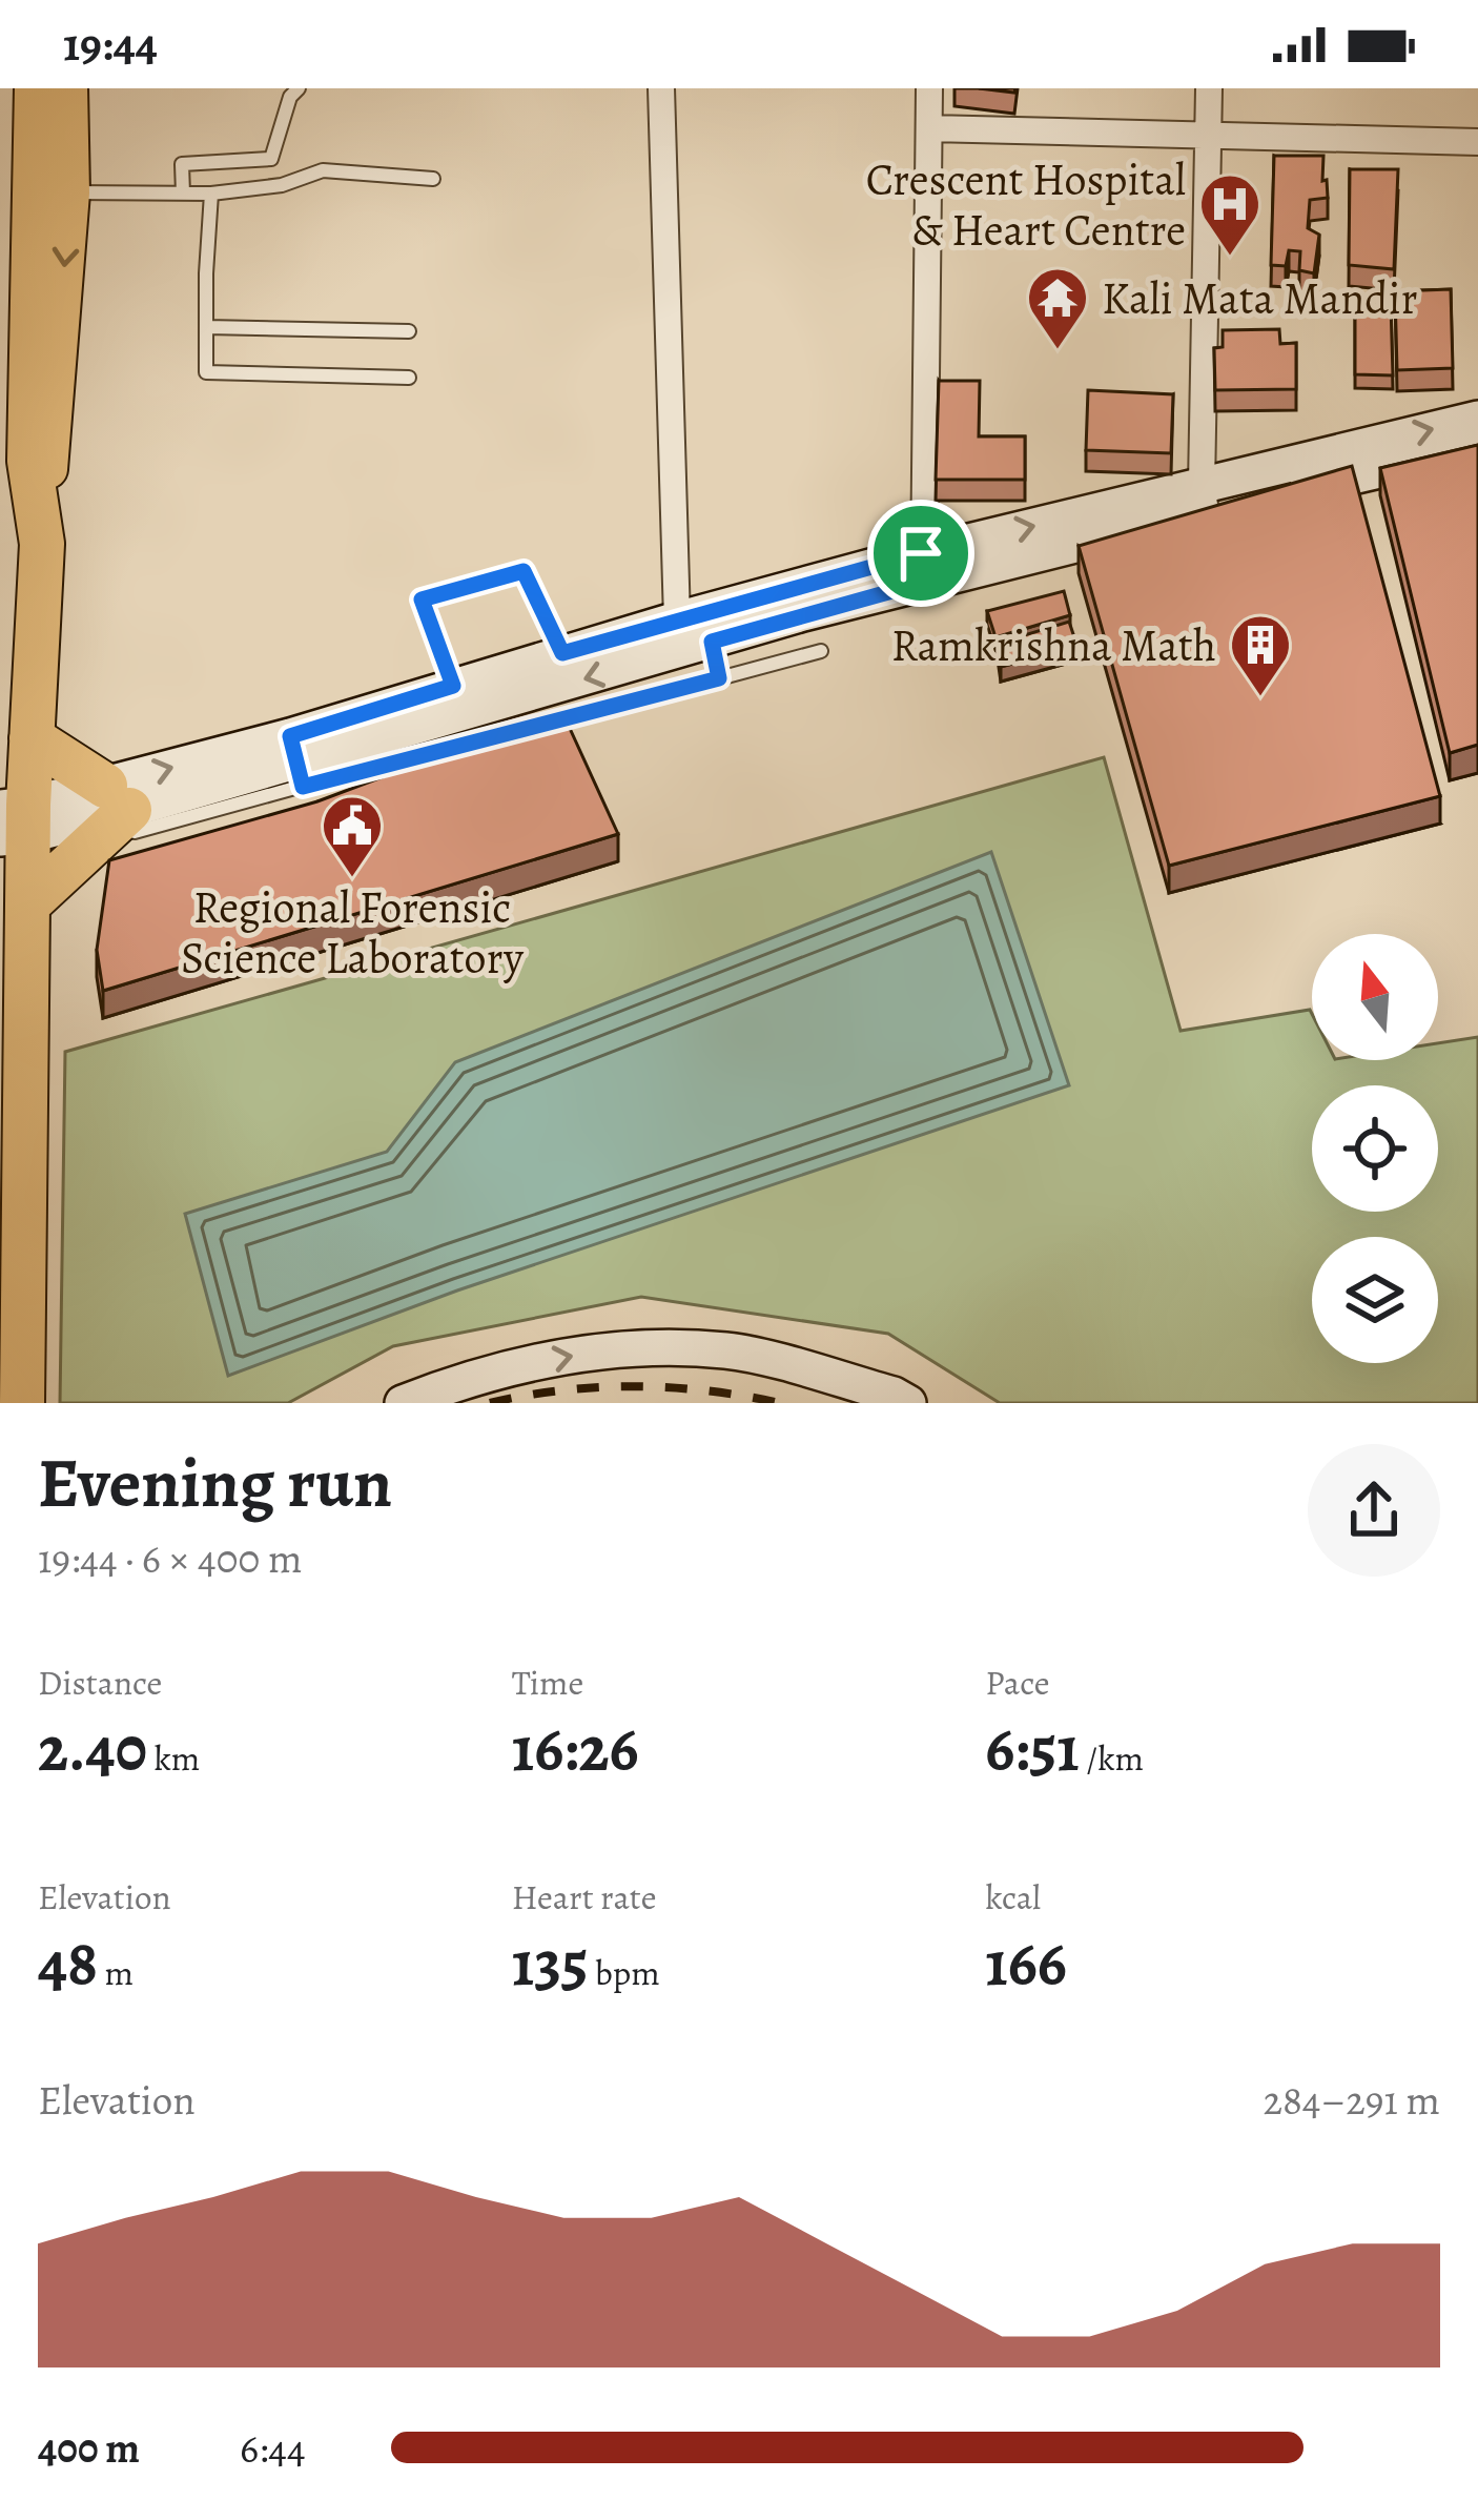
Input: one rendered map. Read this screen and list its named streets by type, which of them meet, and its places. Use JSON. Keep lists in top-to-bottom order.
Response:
{
  "places": {
    "hospital": ["Crescent Hospital & Heart Centre"],
    "temple": ["Kali Mata Mandir"],
    "building": ["Ramkrishna Math"],
    "public building": ["Regional Forensic Science Laboratory"]
  },
  "north": "top",
  "page": {
    "status": "19:44",
    "heading": ["Evening run", "19:44 · 6 × 400 m"],
    "stats": [
      ["Distance", "2.40 km"],
      ["Time", "16:26"],
      ["Pace", "6:51 /km"],
      ["Elevation", "48 m"],
      ["Heart rate", "135 bpm"],
      ["kcal", "166"]
    ],
    "chart": ["Elevation", "284–291 m"],
    "list": [
      {
        "name": "400 m",
        "note": "6:44"
      }
    ]
  }
}
